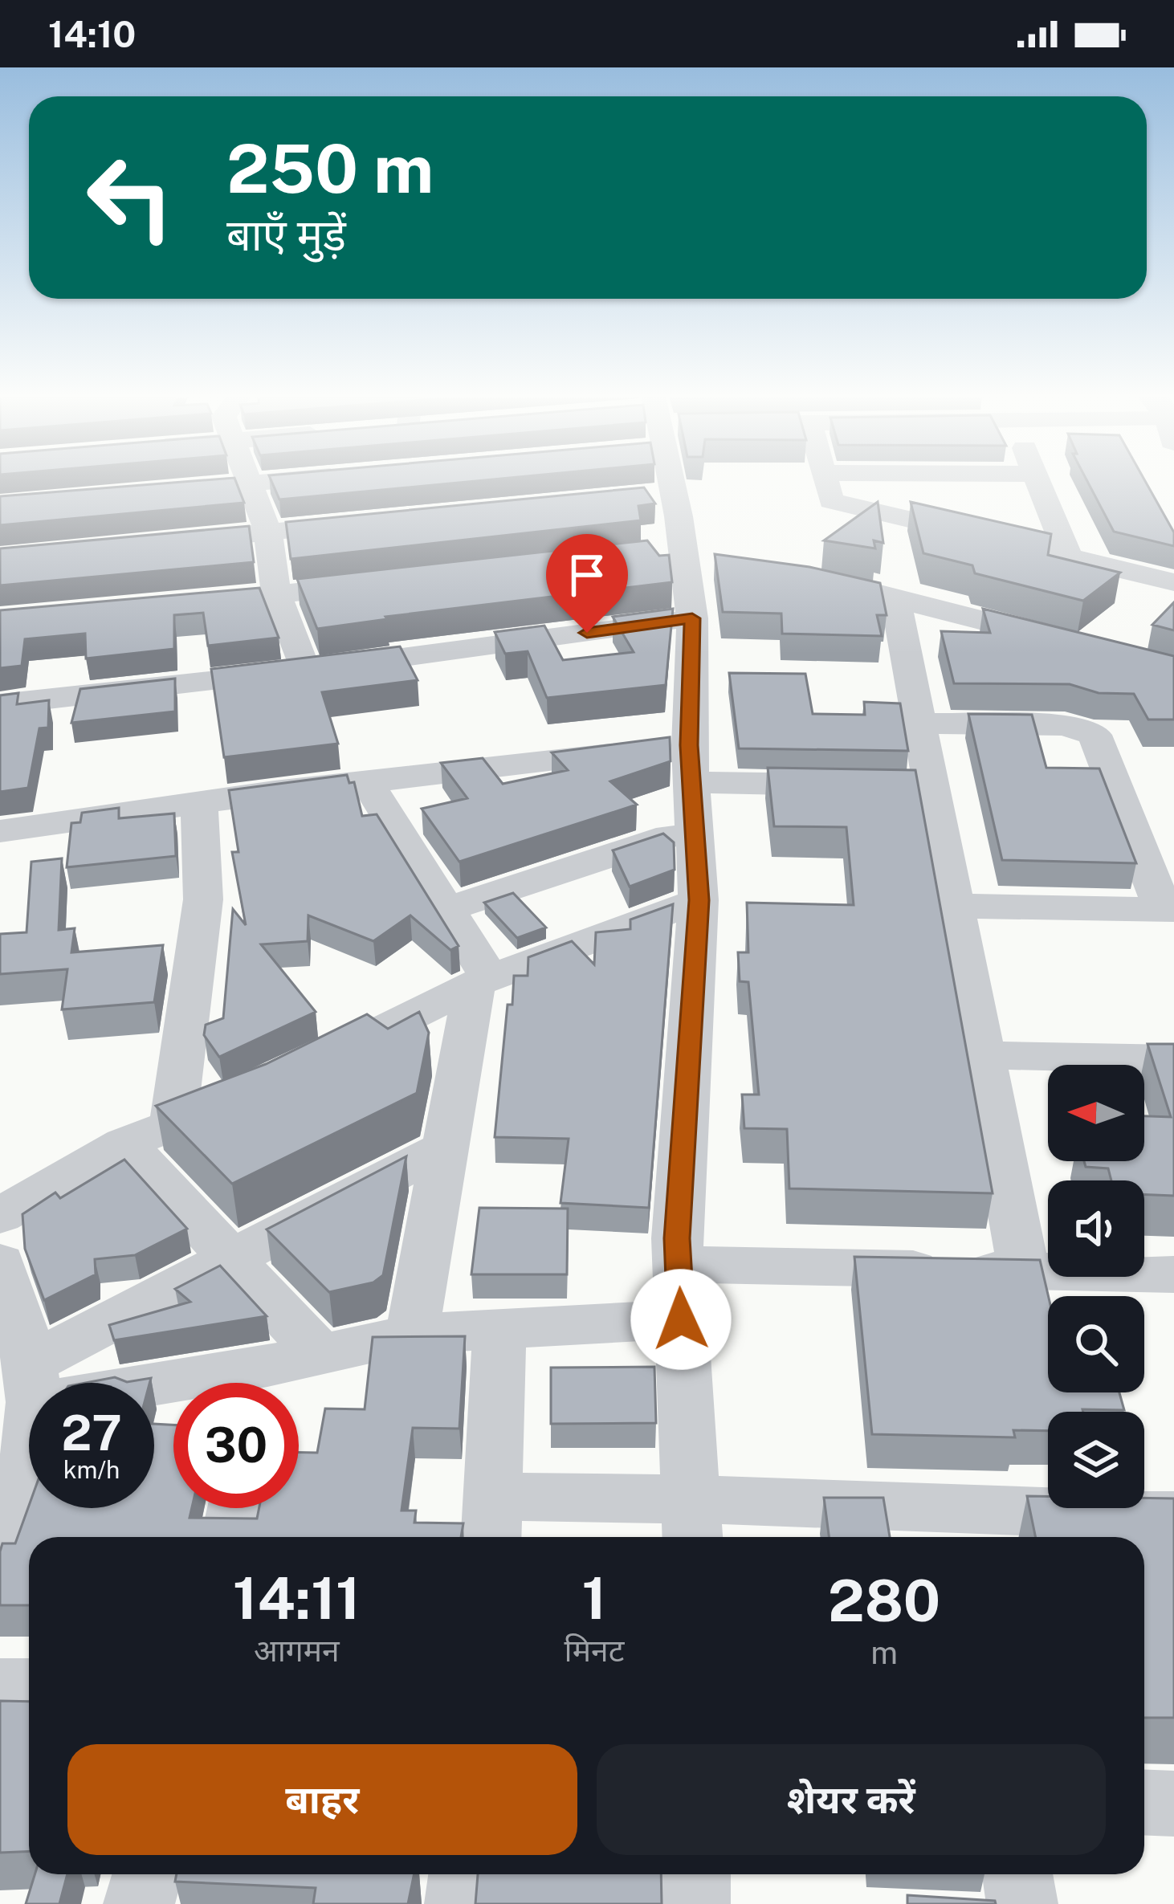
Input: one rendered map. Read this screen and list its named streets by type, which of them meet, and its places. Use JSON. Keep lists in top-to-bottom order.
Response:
{
  "north": "left",
  "page": {
    "status": "14:10",
    "turn": ["250 m", "बाएँ मुड़ें"],
    "speed": "27 km/h",
    "limit": "30",
    "eta": [
      "14:11",
      "आगमन",
      "1",
      "मिनट",
      "280",
      "m"
    ],
    "buttons": ["बाहर", "शेयर करें"]
  }
}
